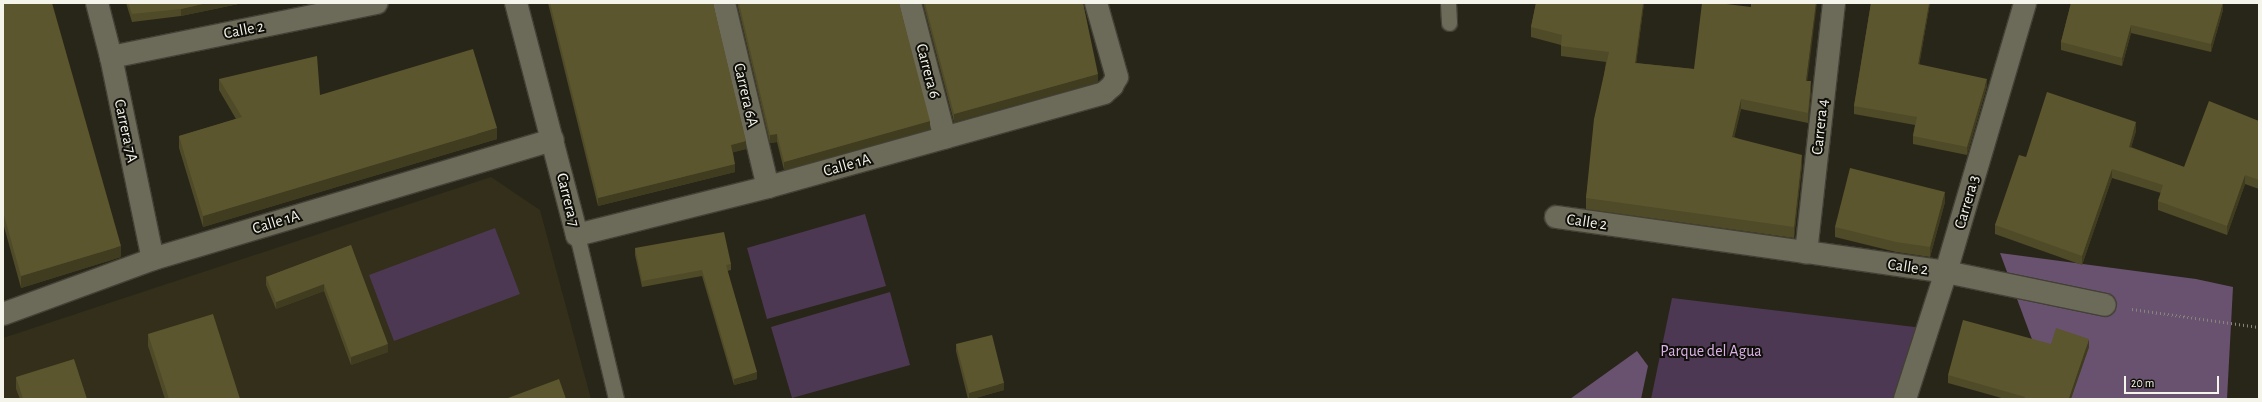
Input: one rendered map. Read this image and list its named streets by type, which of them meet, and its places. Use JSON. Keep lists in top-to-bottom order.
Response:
{
  "streets": {
    "street": [
      "Calle 2",
      "Carrera 6",
      "Carrera 6A",
      "Carrera 4",
      "Carrera 7A",
      "Calle 1A",
      "Carrera 7",
      "Carrera 3"
    ]
  },
  "crossings": [
    ["Calle 2", "Carrera 4"],
    ["Calle 2", "Carrera 7A"],
    ["Calle 2", "Carrera 3"],
    ["Carrera 6", "Calle 1A"],
    ["Carrera 6A", "Calle 1A"],
    ["Carrera 7A", "Calle 1A"],
    ["Calle 1A", "Carrera 7"]
  ],
  "parks": ["Parque del Agua"],
  "scale_bar": "20 m"
}
